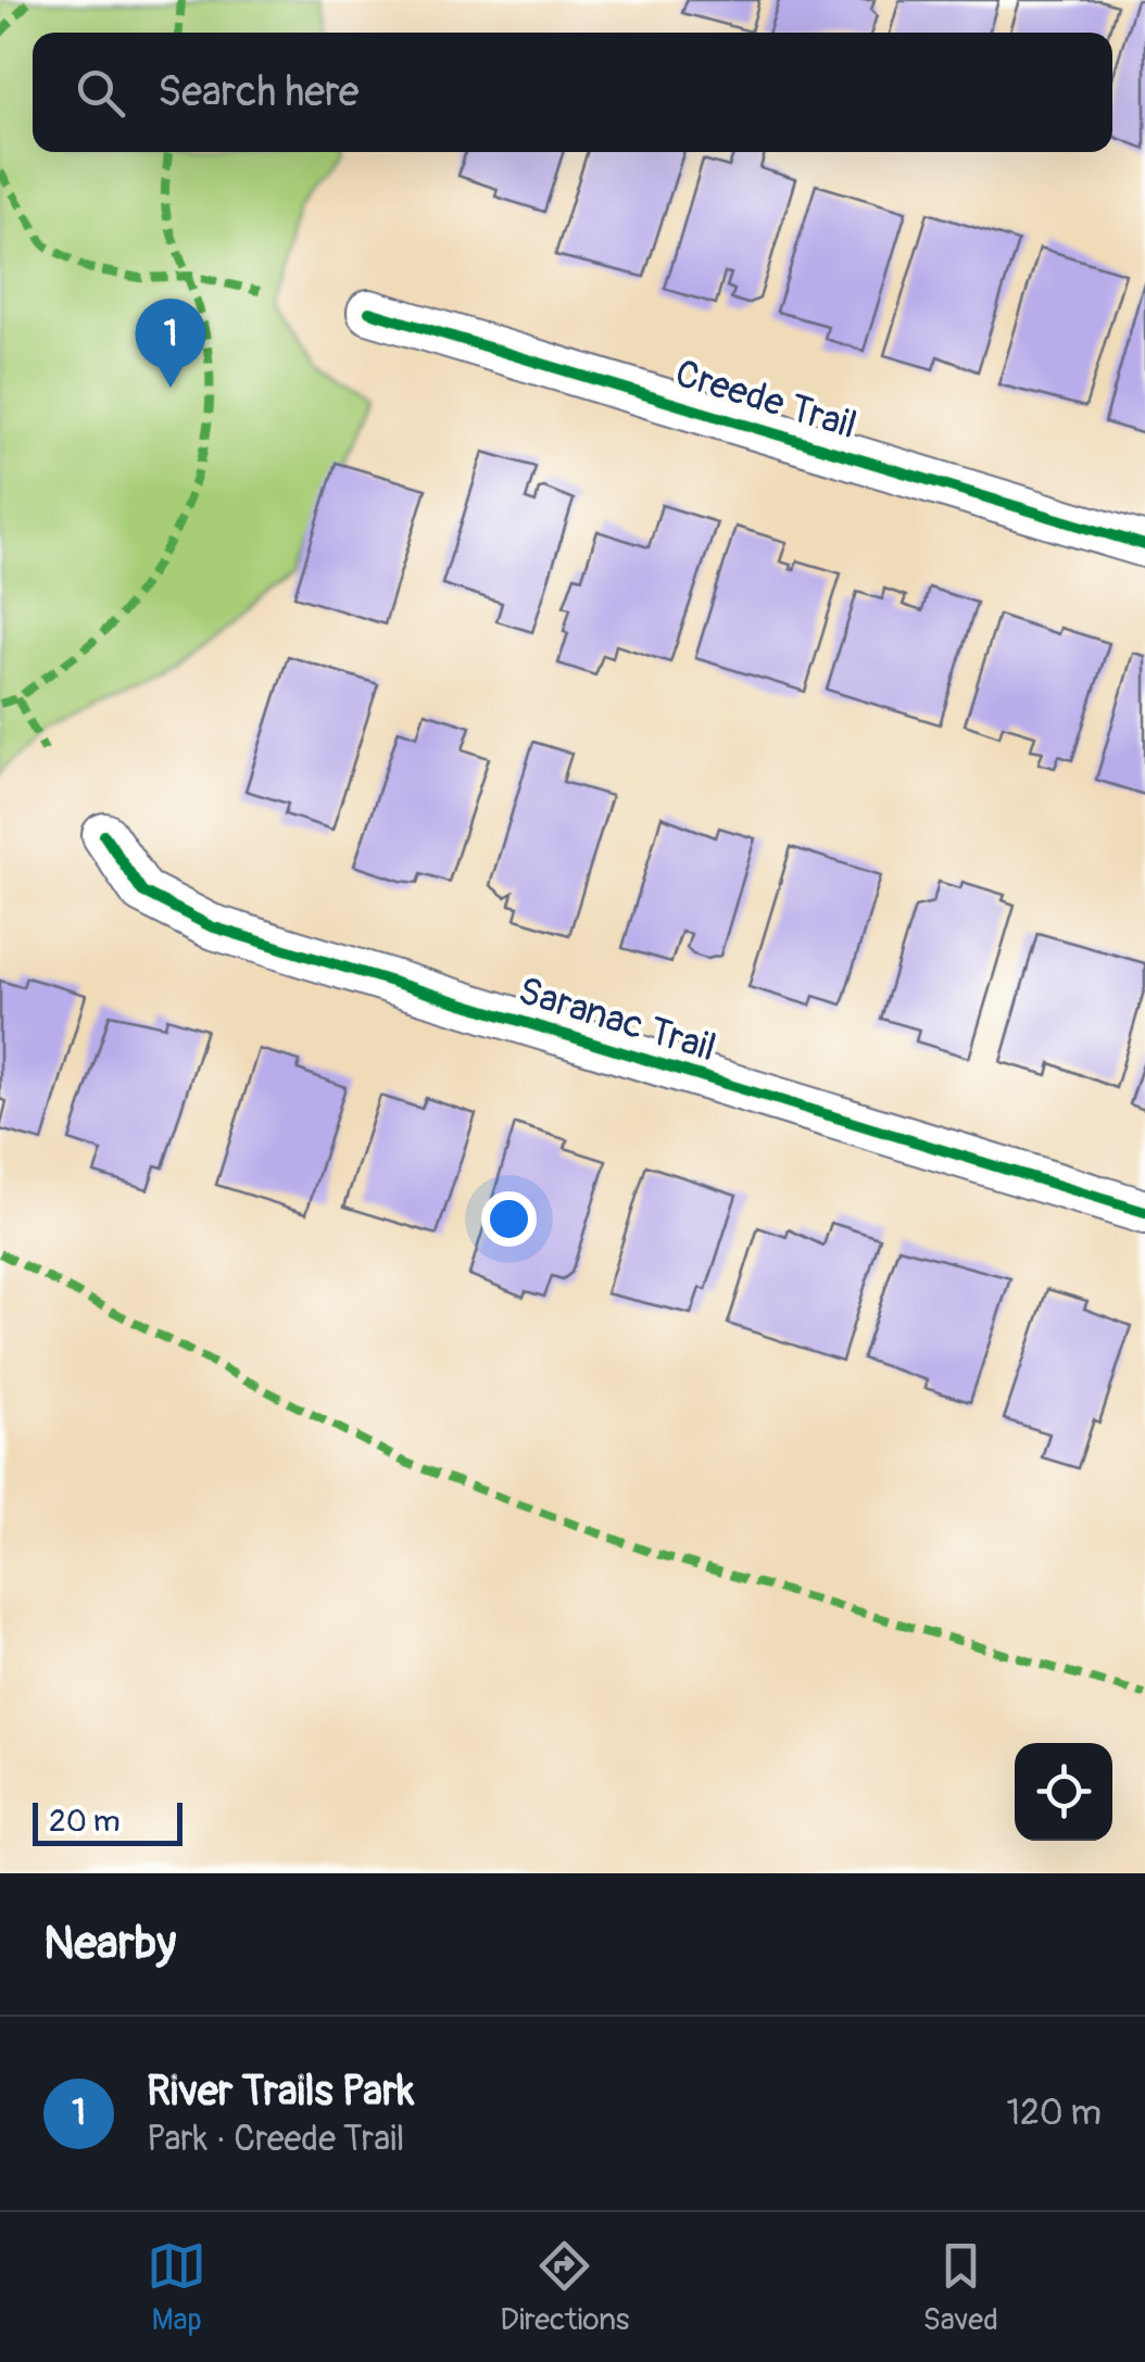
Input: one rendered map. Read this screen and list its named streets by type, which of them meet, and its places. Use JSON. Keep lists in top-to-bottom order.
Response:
{
  "streets": {
    "street": ["Creede Trail", "Saranac Trail"]
  },
  "scale_bar": "20 m",
  "page": {
    "search": "Search here",
    "pins": "1",
    "scale": "20 m",
    "heading": "Nearby",
    "list": [
      {
        "mark": "1",
        "name": "River Trails Park",
        "note": "Park · Creede Trail",
        "value": "120 m"
      }
    ],
    "nav": ["Map", "Directions", "Saved"]
  }
}
